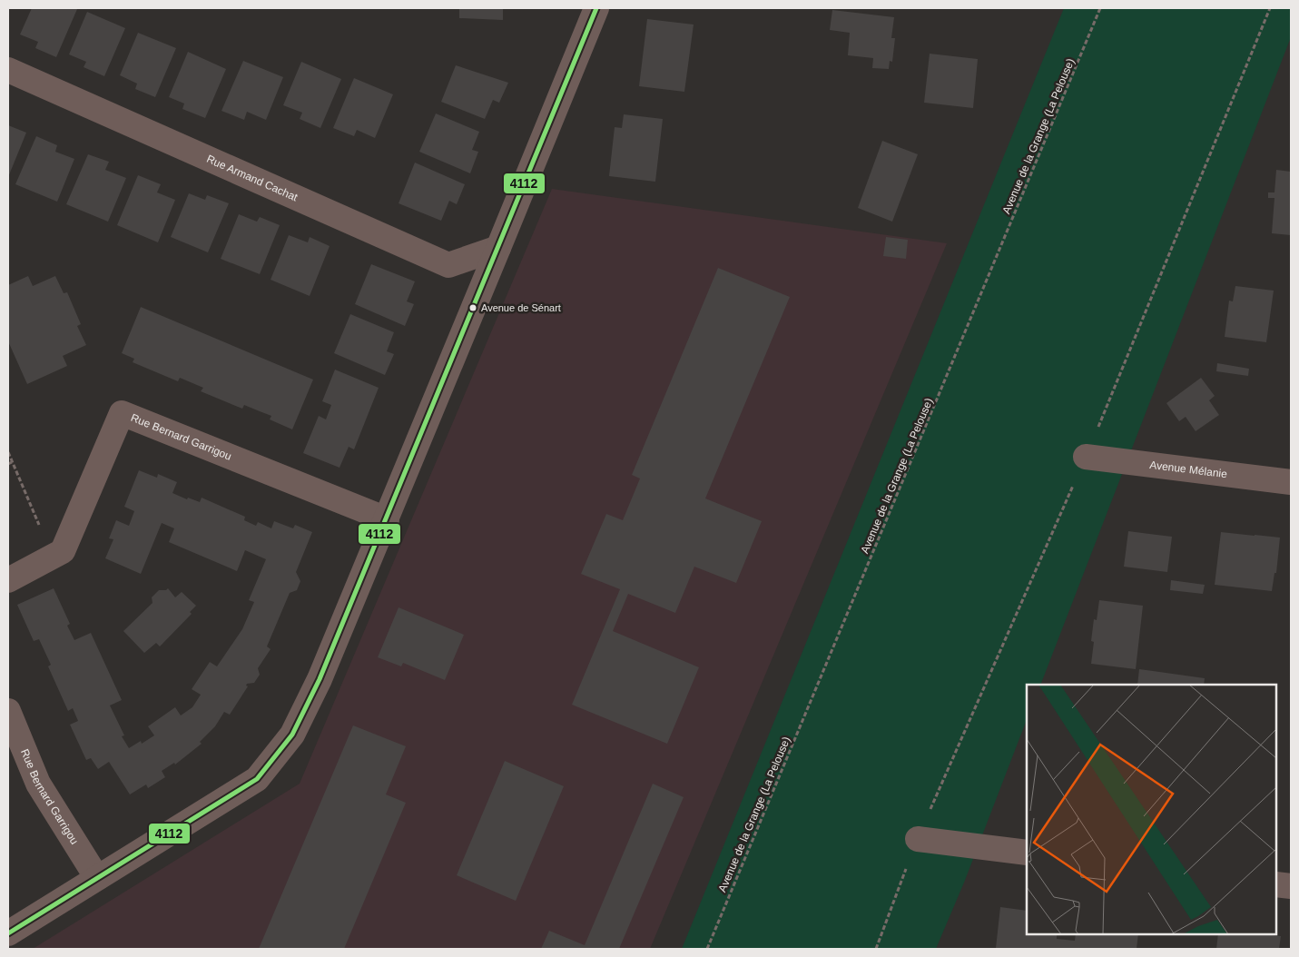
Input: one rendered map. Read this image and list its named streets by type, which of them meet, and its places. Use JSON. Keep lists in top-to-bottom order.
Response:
{
  "streets": {
    "street": ["Rue Armand Cachat", "Rue Bernard Garrigou", "Avenue Mélanie"],
    "path": ["Avenue de la Grange (La Pelouse)"]
  },
  "places": ["Avenue de Sénart"],
  "lines": ["transit line 4112"]
}
